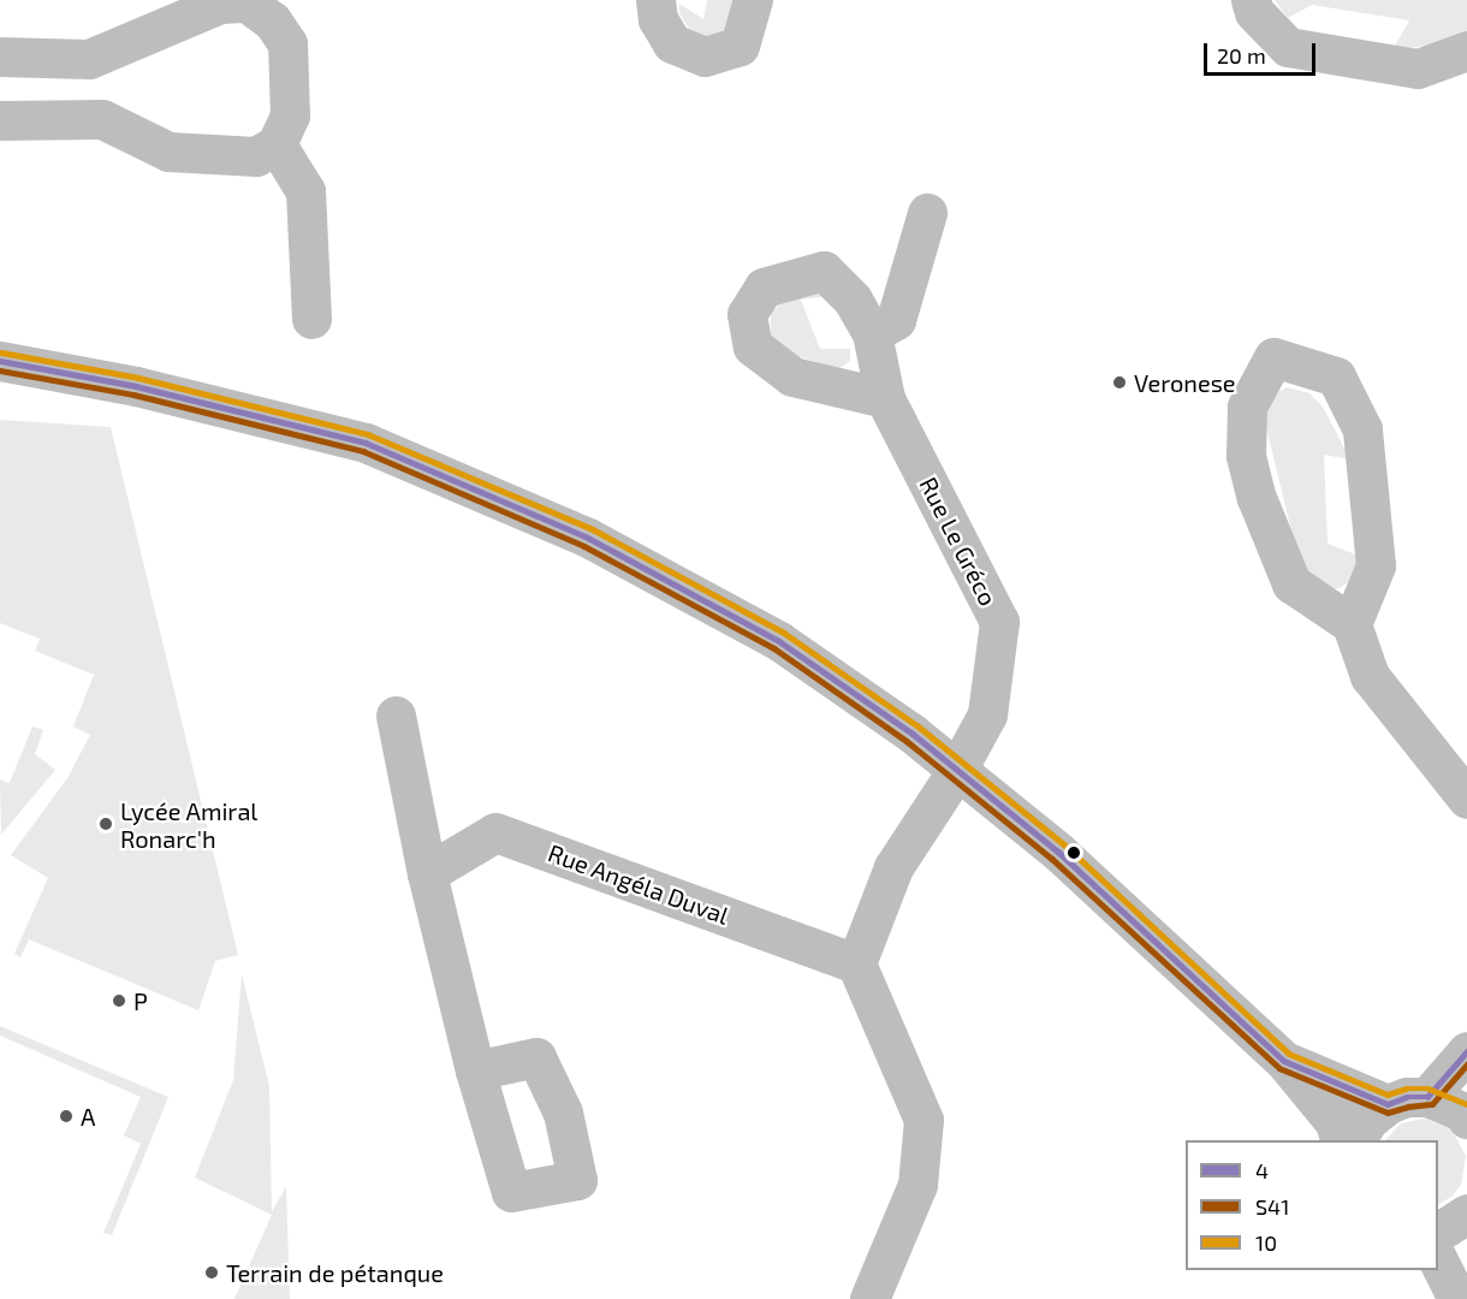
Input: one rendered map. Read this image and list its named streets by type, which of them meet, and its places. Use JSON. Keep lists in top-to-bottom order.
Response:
{
  "streets": {
    "street": ["Rue Le Gréco", "Rue Angéla Duval"]
  },
  "crossings": [
    ["Rue Le Gréco", "Rue Angéla Duval"]
  ],
  "places": [
    "Veronese",
    "Lycée Amiral Ronarc'h",
    "P",
    "A",
    "Terrain de pétanque"
  ],
  "lines": ["transit line 10", "transit line 4", "transit line S41"],
  "legend": ["4", "S41", "10"],
  "scale_bar": "20 m"
}
